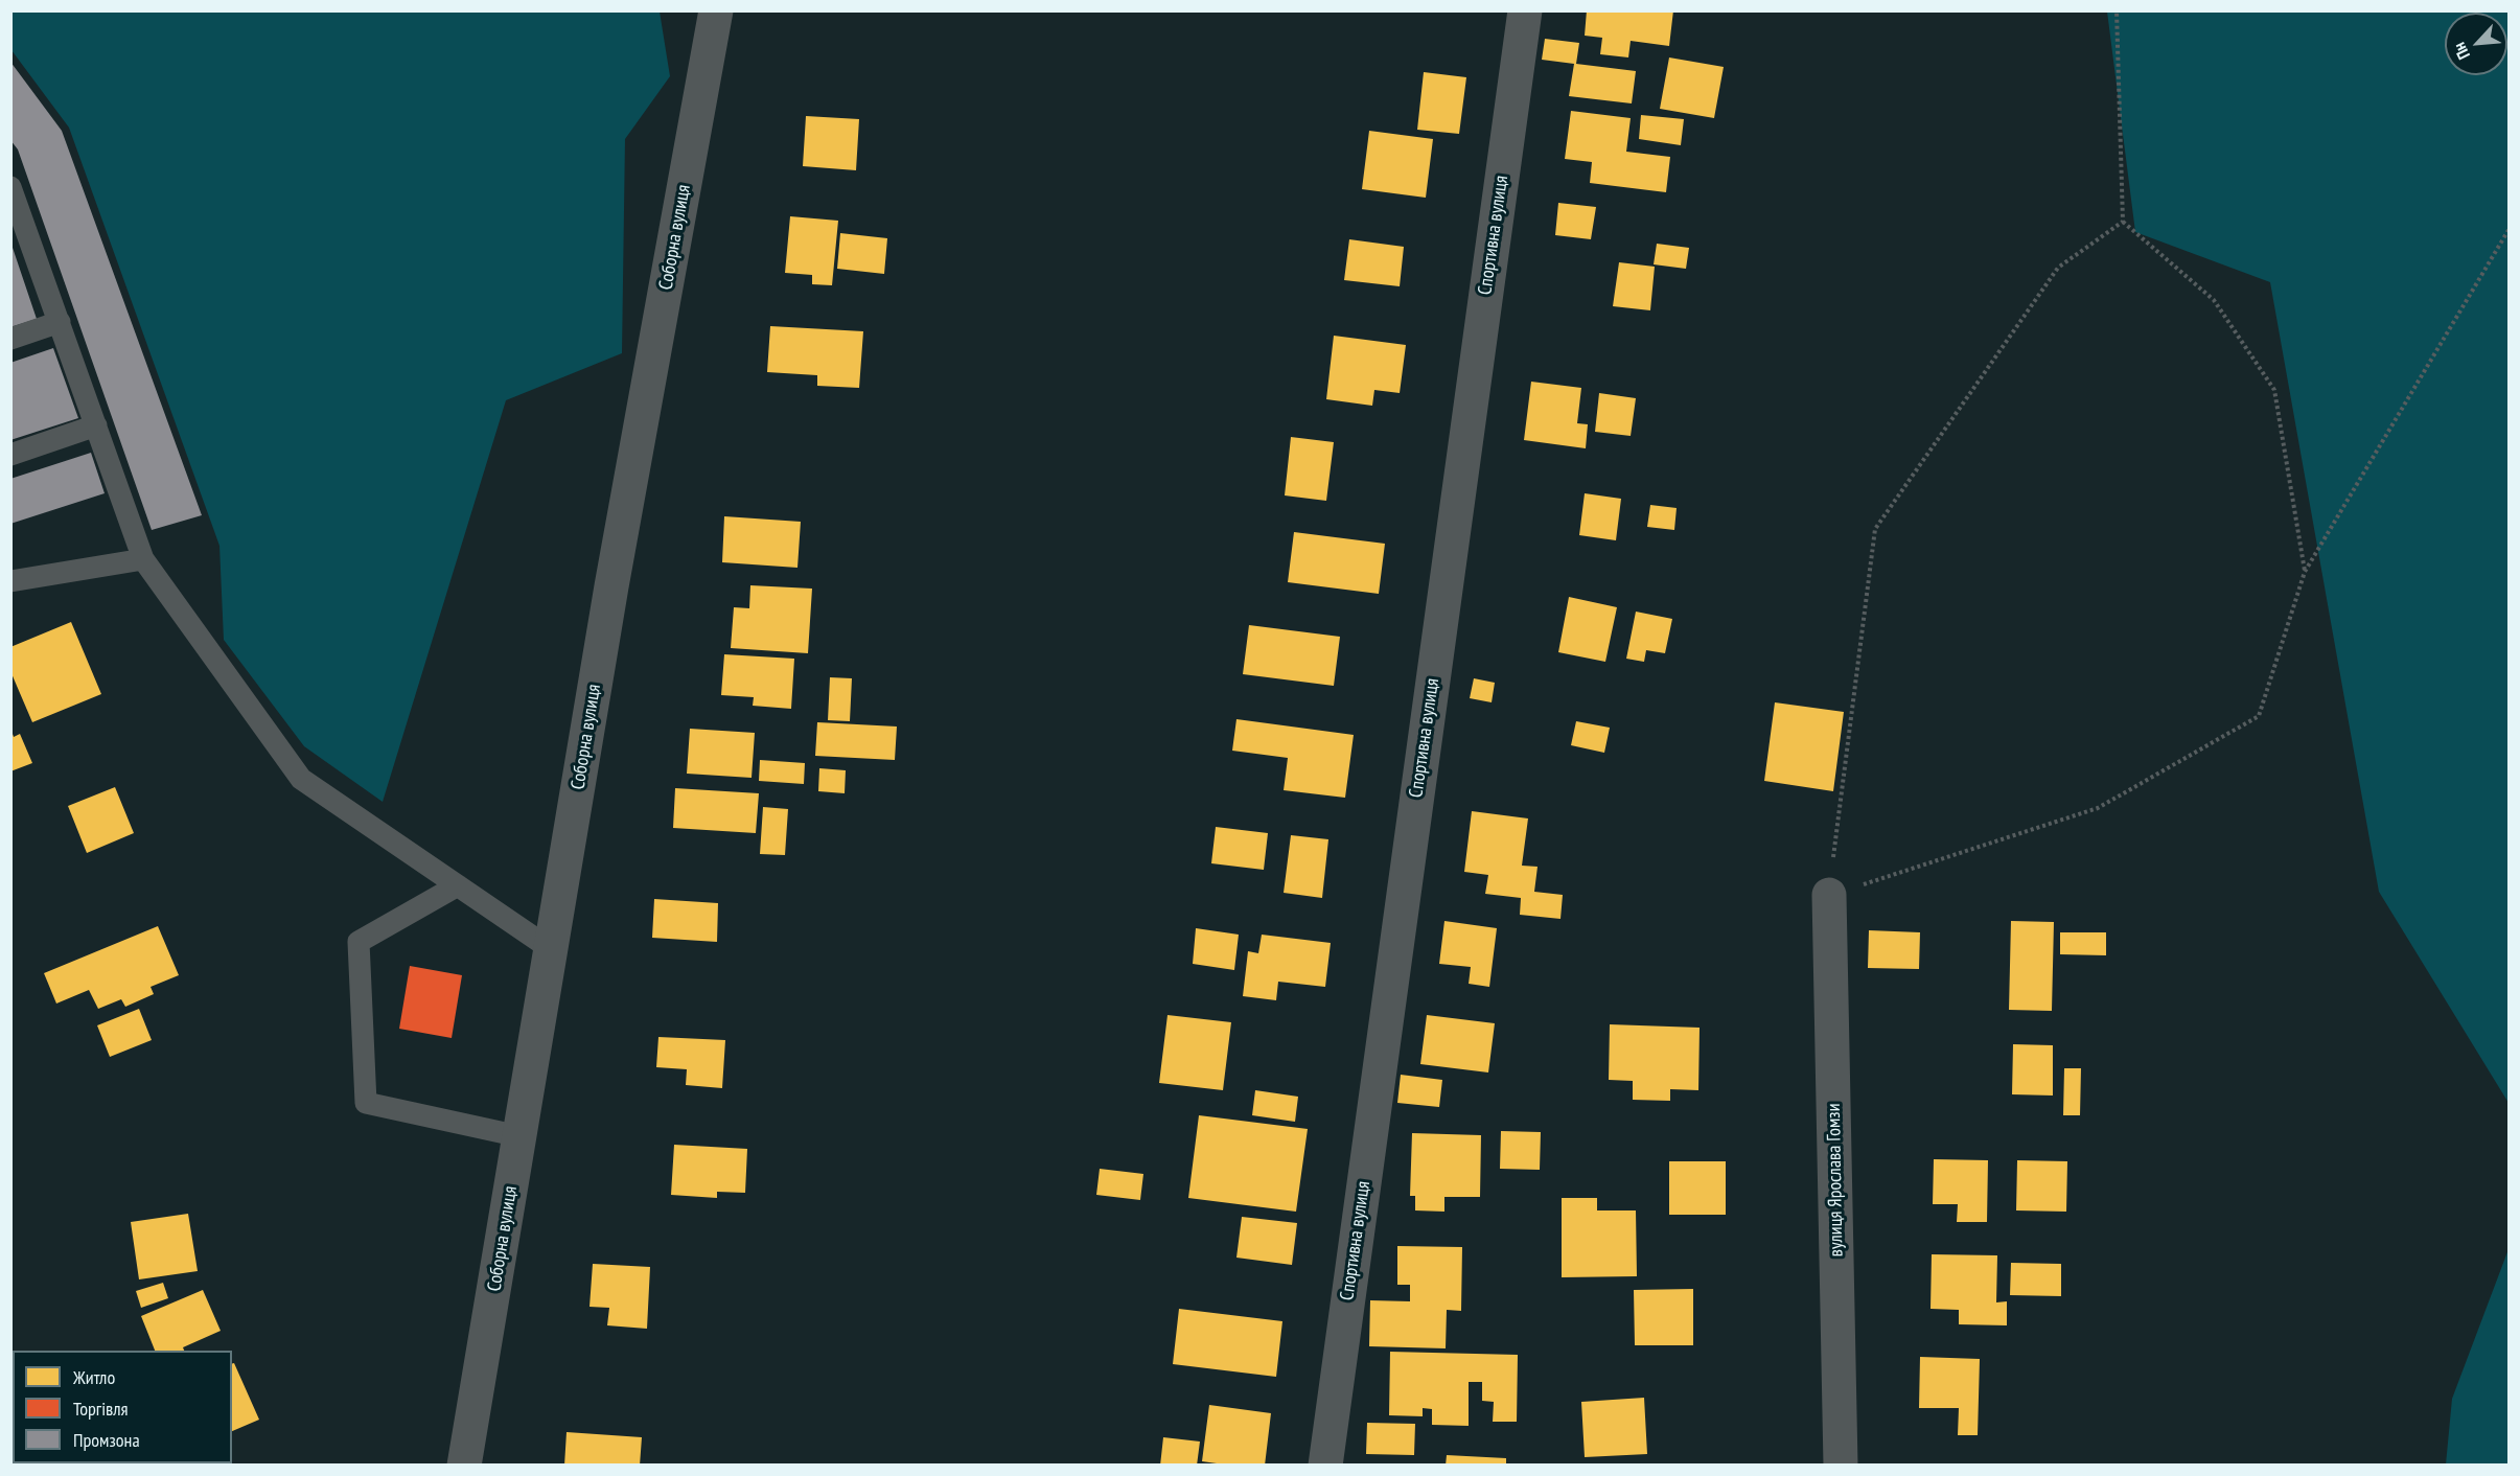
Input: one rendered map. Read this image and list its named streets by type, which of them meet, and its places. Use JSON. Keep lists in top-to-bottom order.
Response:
{
  "streets": {
    "street": ["Спортивна вулиця", "Соборна вулиця", "вулиця Ярослава Гомзи"]
  },
  "legend": ["Житло", "Торгівля", "Промзона"],
  "north": "bottom left"
}
